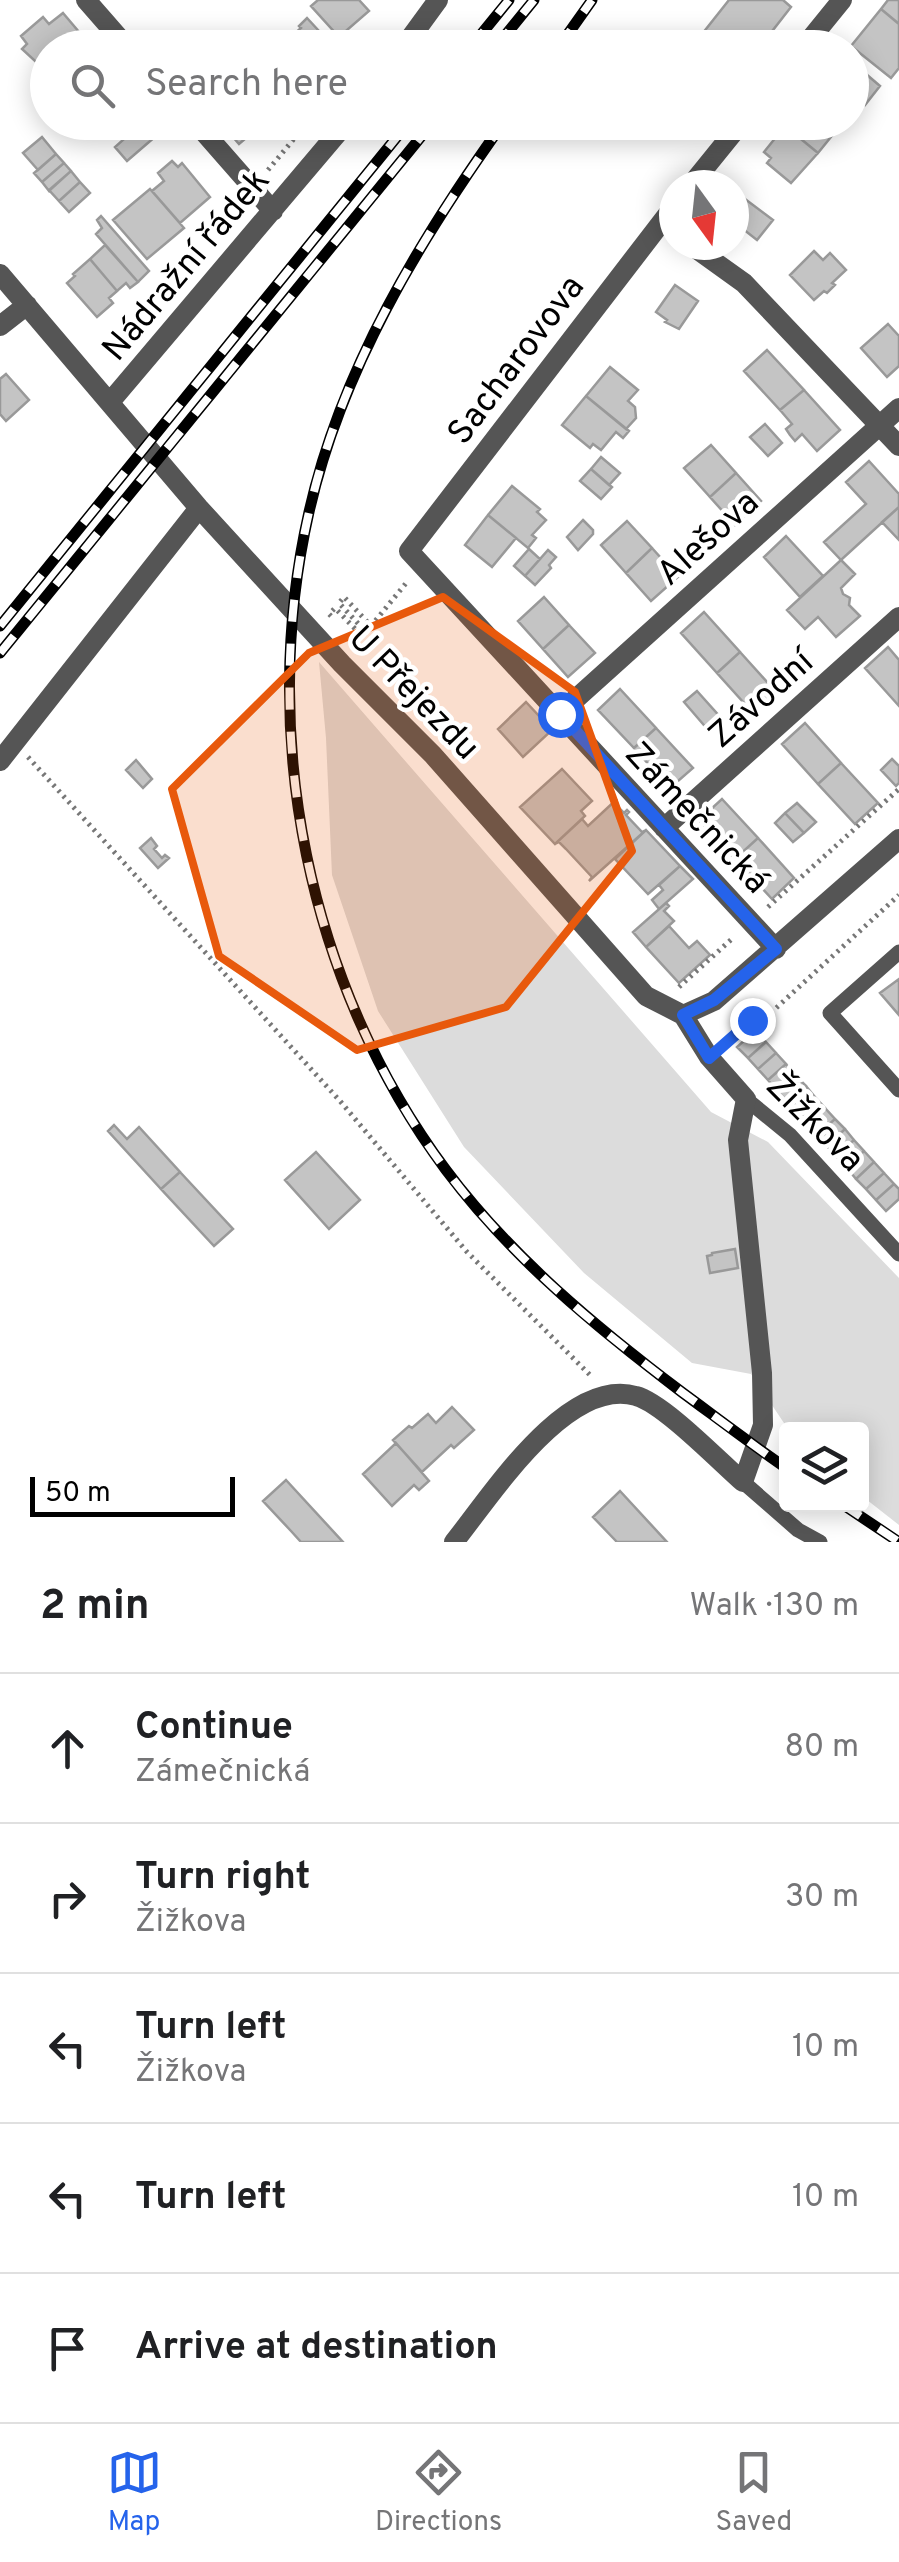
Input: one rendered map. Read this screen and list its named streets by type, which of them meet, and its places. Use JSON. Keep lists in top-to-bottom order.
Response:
{
  "streets": {
    "street": [
      "Nádražní řádek",
      "Sacharovova",
      "Alešova",
      "U Přejezdu",
      "Závodní",
      "Zámečnická",
      "Žižkova"
    ]
  },
  "crossings": [
    ["Nádražní řádek", "U Přejezdu"],
    ["Sacharovova", "Zámečnická"],
    ["Alešova", "Zámečnická"],
    ["U Přejezdu", "Žižkova"],
    ["Závodní", "Zámečnická"]
  ],
  "scale_bar": "50 m",
  "north": "bottom",
  "page": {
    "search": "Search here",
    "scale": "50 m",
    "heading": ["2 min", "Walk · 130 m"],
    "list": [
      ["Continue", "Zámečnická", "80 m"],
      ["Turn right", "Žižkova", "30 m"],
      ["Turn left", "Žižkova", "10 m"],
      ["Turn left", "10 m"],
      "Arrive at destination"
    ],
    "nav": ["Map", "Directions", "Saved"]
  }
}
